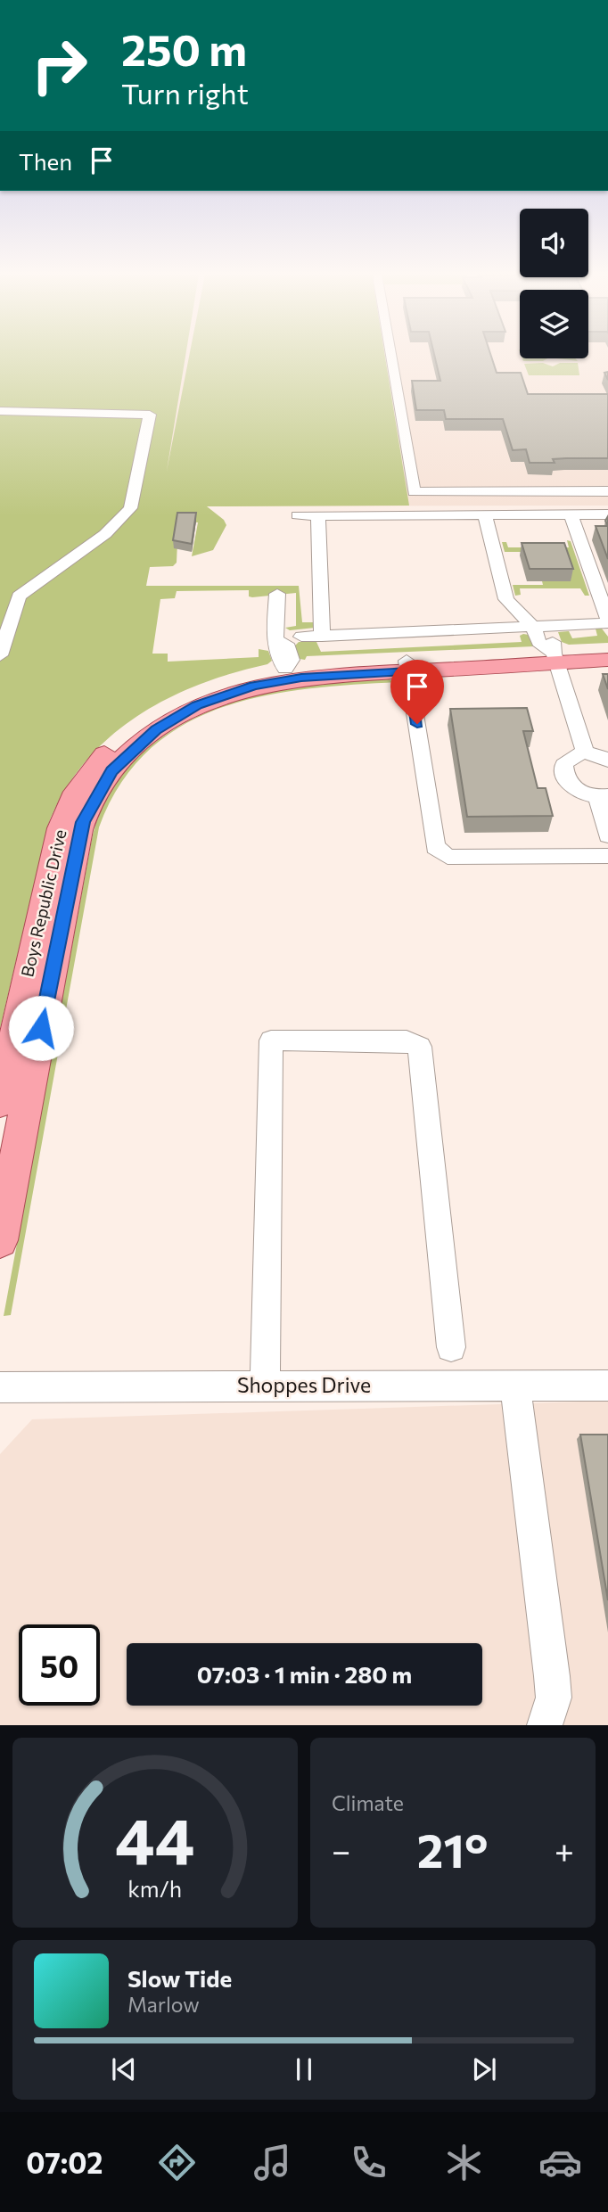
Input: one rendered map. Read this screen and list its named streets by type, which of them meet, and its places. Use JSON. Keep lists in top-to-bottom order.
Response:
{
  "streets": {
    "main road": ["Boys Republic Drive"],
    "street": ["Shoppes Drive"]
  },
  "page": {
    "turn": ["250 m", "Turn right"],
    "then": "Then",
    "limit": "50",
    "trip": "07:03 · 1 min · 280 m",
    "tile": "Climate",
    "heat": ["−", "21°", "+"],
    "song": ["Slow Tide", "Marlow"],
    "tabs": "07:02",
    "gauge": ["44", "km/h"]
  }
}
